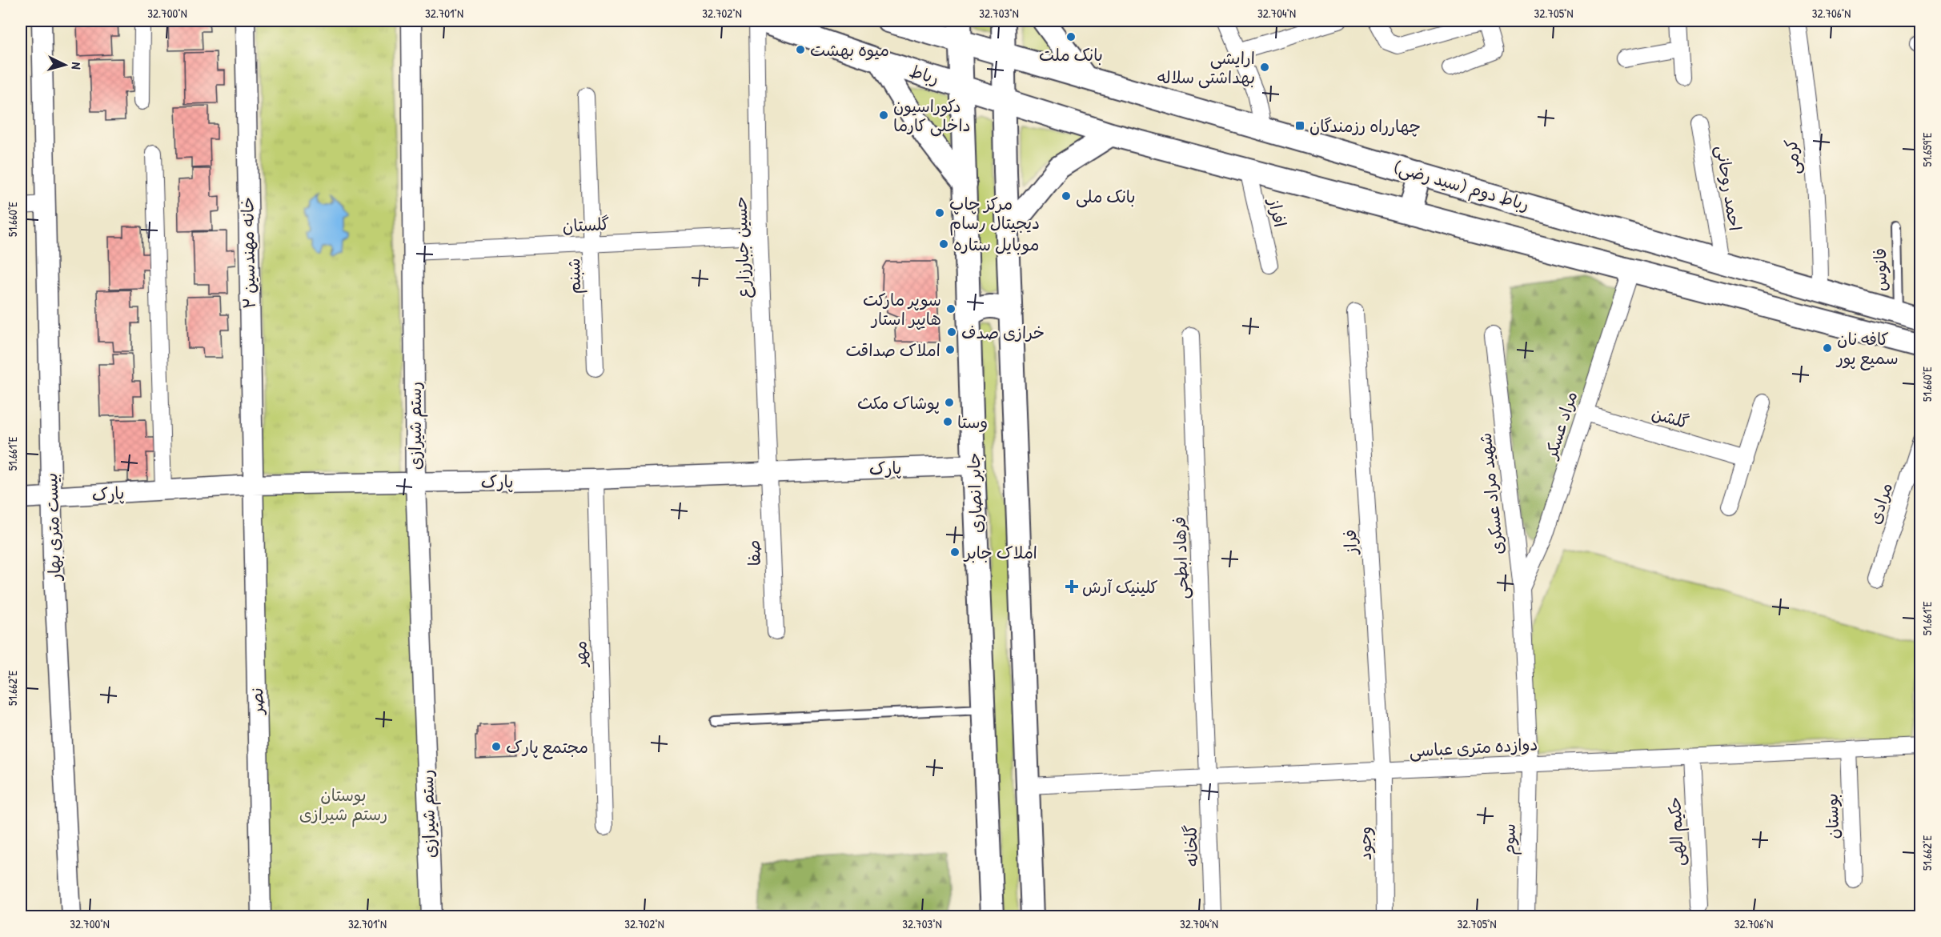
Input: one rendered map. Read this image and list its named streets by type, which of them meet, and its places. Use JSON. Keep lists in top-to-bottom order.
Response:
{
  "streets": {
    "main road": ["رباط", "رباط دوم (سید رضی)", "جابر انصاری"],
    "street": [
      "کرمی",
      "احمد روحانی",
      "افراز",
      "گلستان",
      "حسین جبارزارع",
      "خانه مهندسین ۲",
      "شبنم",
      "گلشن",
      "مراد عسکر",
      "رستم شیرازی",
      "پارک",
      "شهید مراد عسکری",
      "مرادی",
      "بیست متری بهار",
      "فراز",
      "صفا",
      "فرهاد ابطحی",
      "مهر",
      "نصر",
      "دوازده متری عباسی",
      "بوستان",
      "حکیم الهی",
      "سوم",
      "وجود",
      "گلخانه"
    ],
    "lane": ["فانوس"]
  },
  "crossings": [
    ["رباط", "جابر انصاری"],
    ["کرمی", "رباط دوم (سید رضی)"],
    ["رباط دوم (سید رضی)", "احمد روحانی"],
    ["رباط دوم (سید رضی)", "فانوس"],
    ["گلستان", "حسین جبارزارع"],
    ["گلستان", "شبنم"],
    ["گلستان", "رستم شیرازی"],
    ["حسین جبارزارع", "پارک"],
    ["حسین جبارزارع", "صفا"],
    ["خانه مهندسین ۲", "پارک"],
    ["خانه مهندسین ۲", "نصر"],
    ["گلشن", "مراد عسکر"],
    ["مراد عسکر", "شهید مراد عسکری"],
    ["رستم شیرازی", "پارک"],
    ["پارک", "جابر انصاری"],
    ["پارک", "بیست متری بهار"],
    ["پارک", "صفا"],
    ["پارک", "مهر"],
    ["پارک", "نصر"],
    ["شهید مراد عسکری", "دوازده متری عباسی"],
    ["شهید مراد عسکری", "سوم"],
    ["فراز", "دوازده متری عباسی"],
    ["فراز", "وجود"],
    ["فرهاد ابطحی", "دوازده متری عباسی"],
    ["فرهاد ابطحی", "گلخانه"],
    ["دوازده متری عباسی", "بوستان"],
    ["دوازده متری عباسی", "حکیم الهی"],
    ["دوازده متری عباسی", "سوم"],
    ["دوازده متری عباسی", "وجود"],
    ["دوازده متری عباسی", "گلخانه"]
  ],
  "parks": ["بوستان رستم شیرازی"],
  "places": {
    "other": [
      "بانک ملت",
      "میوه بهشت",
      "ارایشی بهداشتی سلاله",
      "دکوراسیون داخلی کارما",
      "بانک ملی",
      "مرکز چاپ دیجیتال رسام",
      "موبایل ستاره",
      "سوپر مارکت هایپر استار",
      "خرازی صدف",
      "کافه نان سمیع پور",
      "املاک صداقت",
      "پوشاک مکث",
      "وستا",
      "املاک جابر",
      "مجتمع پارک"
    ],
    "transit": ["چهارراه رزمندگان"],
    "health": ["کلینیک آرش"]
  },
  "north": "right",
  "coordinates": [
    "32.700°N",
    "32.701°N",
    "32.702°N",
    "32.703°N",
    "32.704°N",
    "32.705°N",
    "32.706°N",
    "51.659°E",
    "51.660°E",
    "51.661°E",
    "51.662°E"
  ]
}
